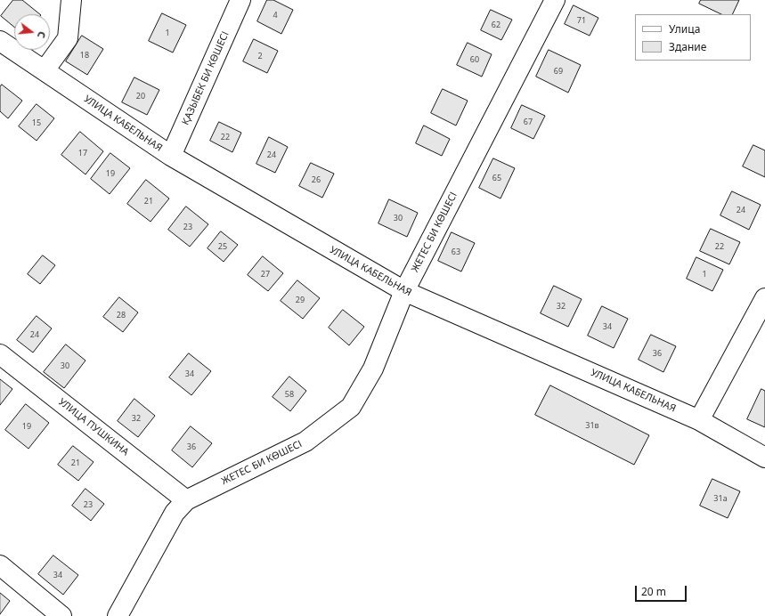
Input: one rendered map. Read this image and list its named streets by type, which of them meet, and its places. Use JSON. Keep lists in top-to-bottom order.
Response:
{
  "streets": {
    "street": [
      "ҚАЗЫБЕК БИ КӨШЕСІ",
      "УЛИЦА КАБЕЛЬНАЯ",
      "ЖЕТЕС БИ КӨШЕСІ",
      "УЛИЦА ПУШКИНА"
    ]
  },
  "crossings": [
    ["ҚАЗЫБЕК БИ КӨШЕСІ", "УЛИЦА КАБЕЛЬНАЯ"],
    ["УЛИЦА КАБЕЛЬНАЯ", "ЖЕТЕС БИ КӨШЕСІ"],
    ["ЖЕТЕС БИ КӨШЕСІ", "УЛИЦА ПУШКИНА"]
  ],
  "house_numbers": [
    "4",
    "71",
    "62",
    "1",
    "18",
    "2",
    "60",
    "69",
    "20",
    "67",
    "15",
    "22",
    "17",
    "24",
    "19",
    "65",
    "26",
    "21",
    "24",
    "30",
    "23",
    "25",
    "22",
    "63",
    "27",
    "1",
    "29",
    "32",
    "28",
    "34",
    "24",
    "36",
    "30",
    "34",
    "58",
    "32",
    "31в",
    "19",
    "36",
    "21",
    "31а",
    "23",
    "34"
  ],
  "legend": ["Улица", "Здание"],
  "scale_bar": "20 m",
  "north": "right"
}
